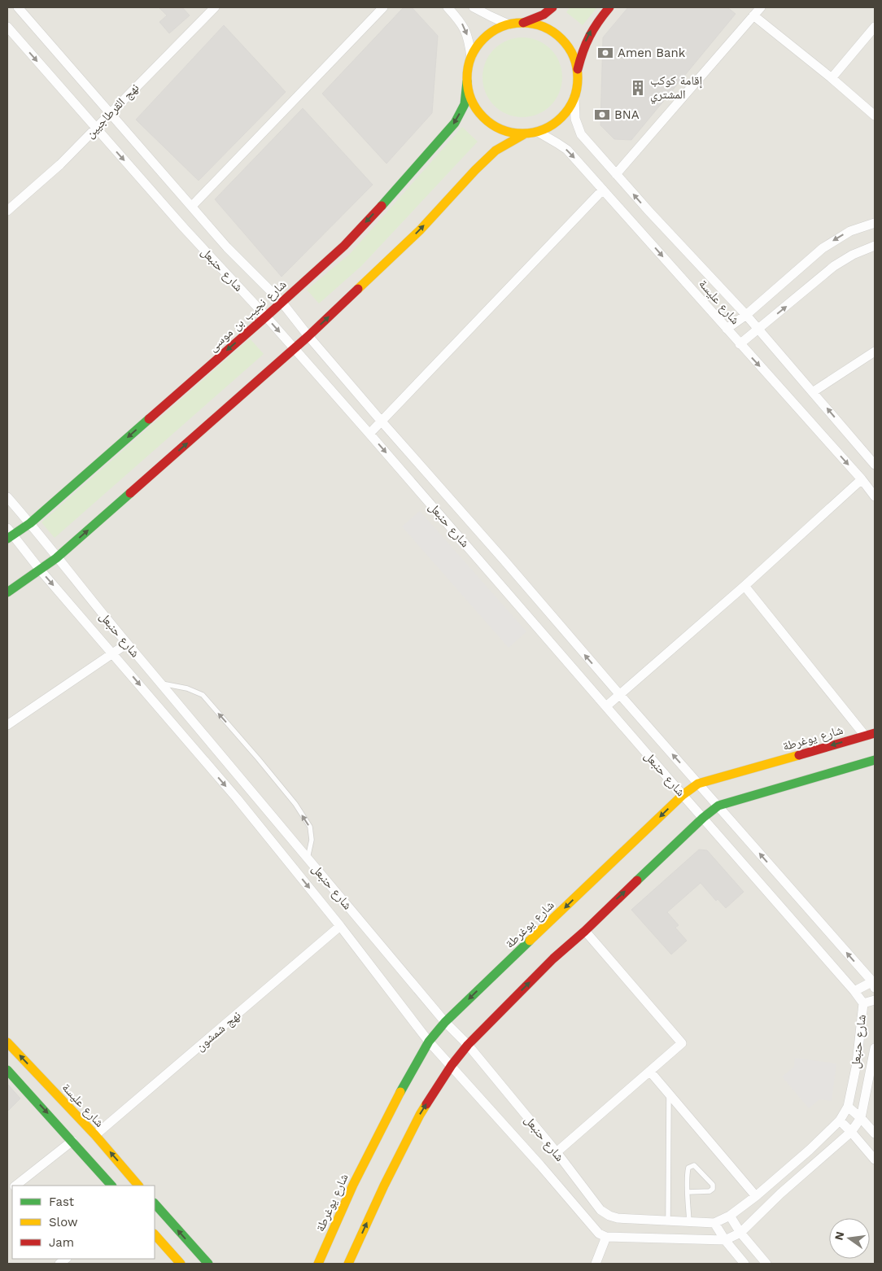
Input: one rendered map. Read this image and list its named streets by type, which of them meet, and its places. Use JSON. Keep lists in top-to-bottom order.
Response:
{
  "streets": {
    "street": [
      "نهج القرطاجيين",
      "شارع حنبعل",
      "شارع عليسة",
      "شارع نجيب بن موسى",
      "شارع يوغرطة",
      "نهج شمشون"
    ]
  },
  "crossings": [
    ["نهج القرطاجيين", "شارع حنبعل"],
    ["شارع حنبعل", "شارع نجيب بن موسى"],
    ["شارع حنبعل", "شارع يوغرطة"],
    ["شارع حنبعل", "نهج شمشون"],
    ["شارع عليسة", "شارع نجيب بن موسى"],
    ["شارع عليسة", "نهج شمشون"]
  ],
  "places": {
    "bank": ["Amen Bank", "BNA"],
    "building": ["إقامة كوكب المشتري"]
  },
  "legend": ["Fast", "Slow", "Jam"],
  "north": "left"
}
